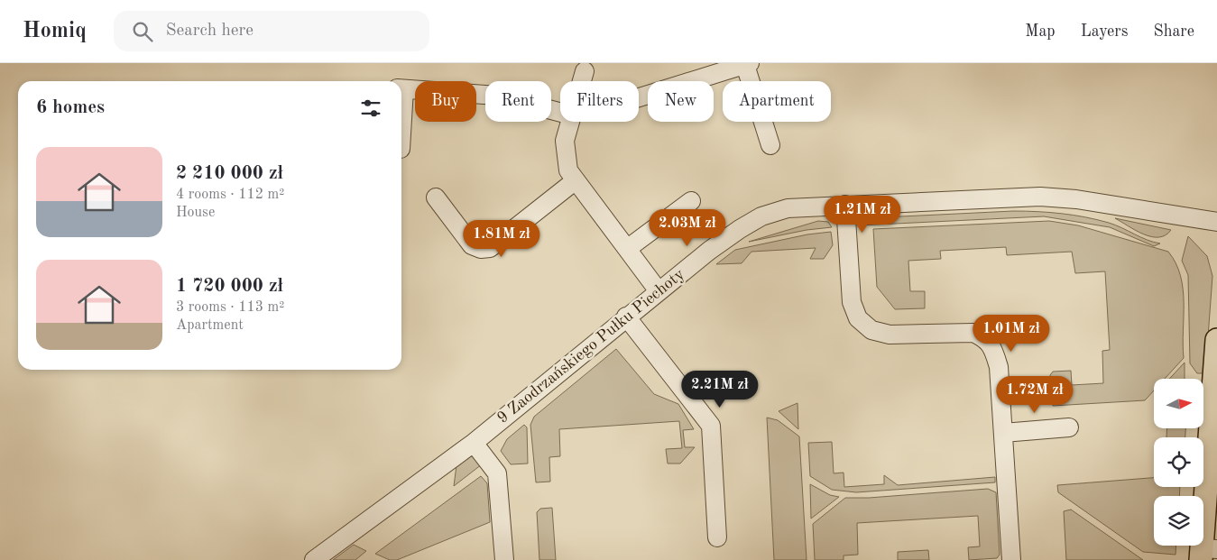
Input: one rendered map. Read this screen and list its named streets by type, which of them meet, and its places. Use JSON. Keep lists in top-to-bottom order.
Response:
{
  "streets": {
    "street": ["9 Zaodrzańskiego Pułku Piechoty"]
  },
  "north": "right",
  "page": {
    "header": "Homiq",
    "search": "Search here",
    "nav": ["Map", "Layers", "Share"],
    "chip": [
      "Buy",
      "Rent",
      "Filters",
      "New",
      "Apartment"
    ],
    "heading": "6 homes",
    "list": [
      {
        "name": "2 210 000 zł",
        "note": "4 rooms · 112 m² · House"
      },
      {
        "name": "1 720 000 zł",
        "note": "3 rooms · 113 m² · Apartment"
      }
    ],
    "price": [
      "1.21M zł",
      "2.03M zł",
      "1.81M zł",
      "1.01M zł",
      "2.21M zł",
      "1.72M zł"
    ]
  }
}
